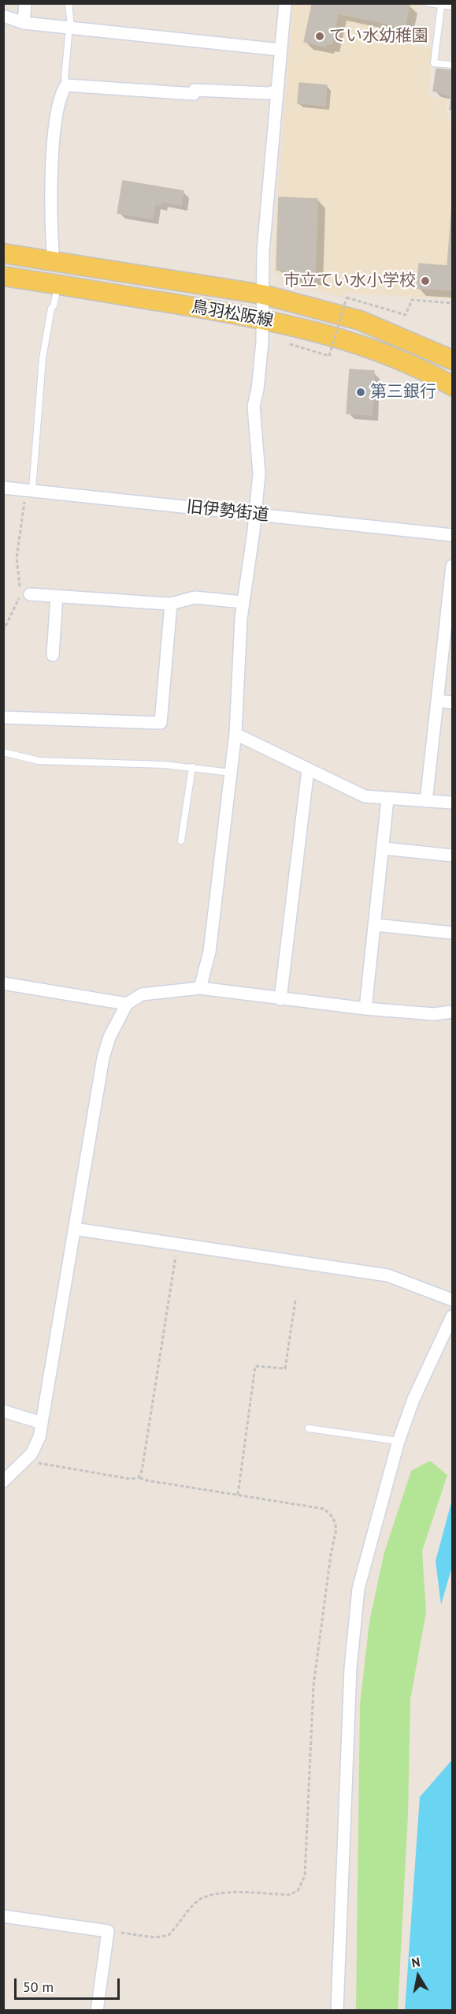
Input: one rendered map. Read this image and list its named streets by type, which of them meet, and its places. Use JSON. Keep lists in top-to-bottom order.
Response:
{
  "streets": {
    "main road": ["鳥羽松阪線"],
    "street": ["旧伊勢街道"]
  },
  "places": ["てい水幼稚園", "市立てい水小学校", "第三銀行"],
  "scale_bar": "50 m",
  "north": "top"
}
